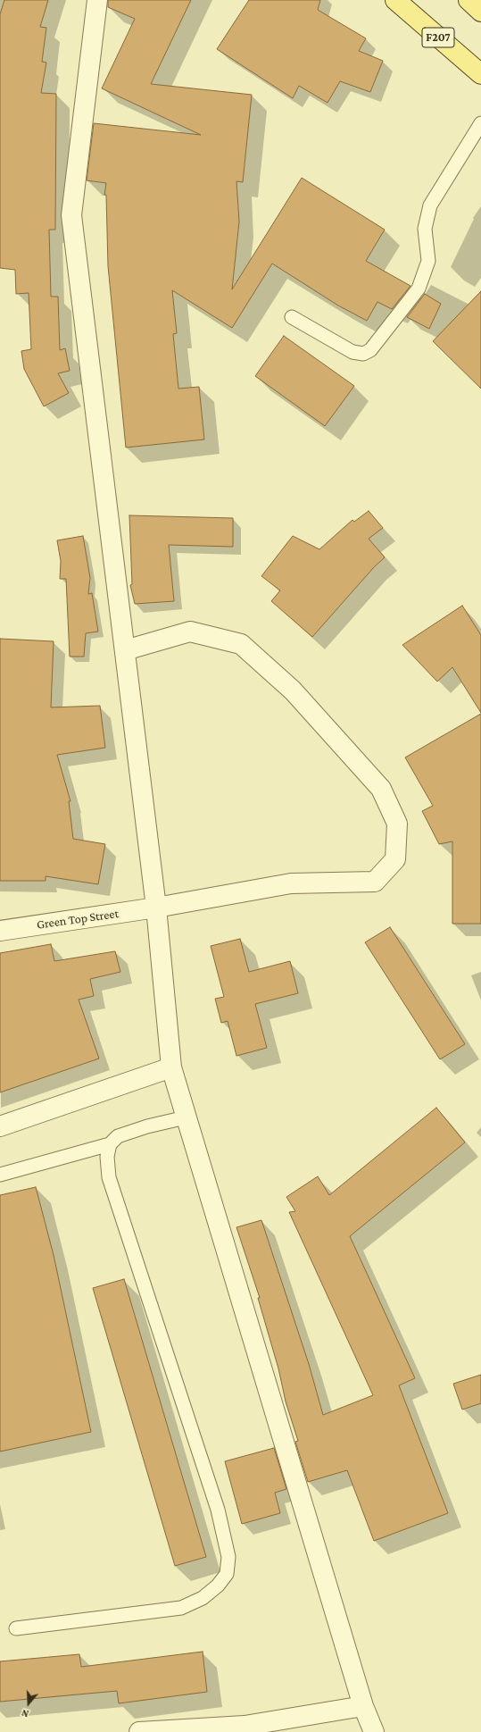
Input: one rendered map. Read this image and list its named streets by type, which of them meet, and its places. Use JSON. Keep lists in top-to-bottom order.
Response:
{
  "streets": {
    "main road": ["F207"],
    "street": ["Green Top Street"]
  },
  "north": "bottom"
}
